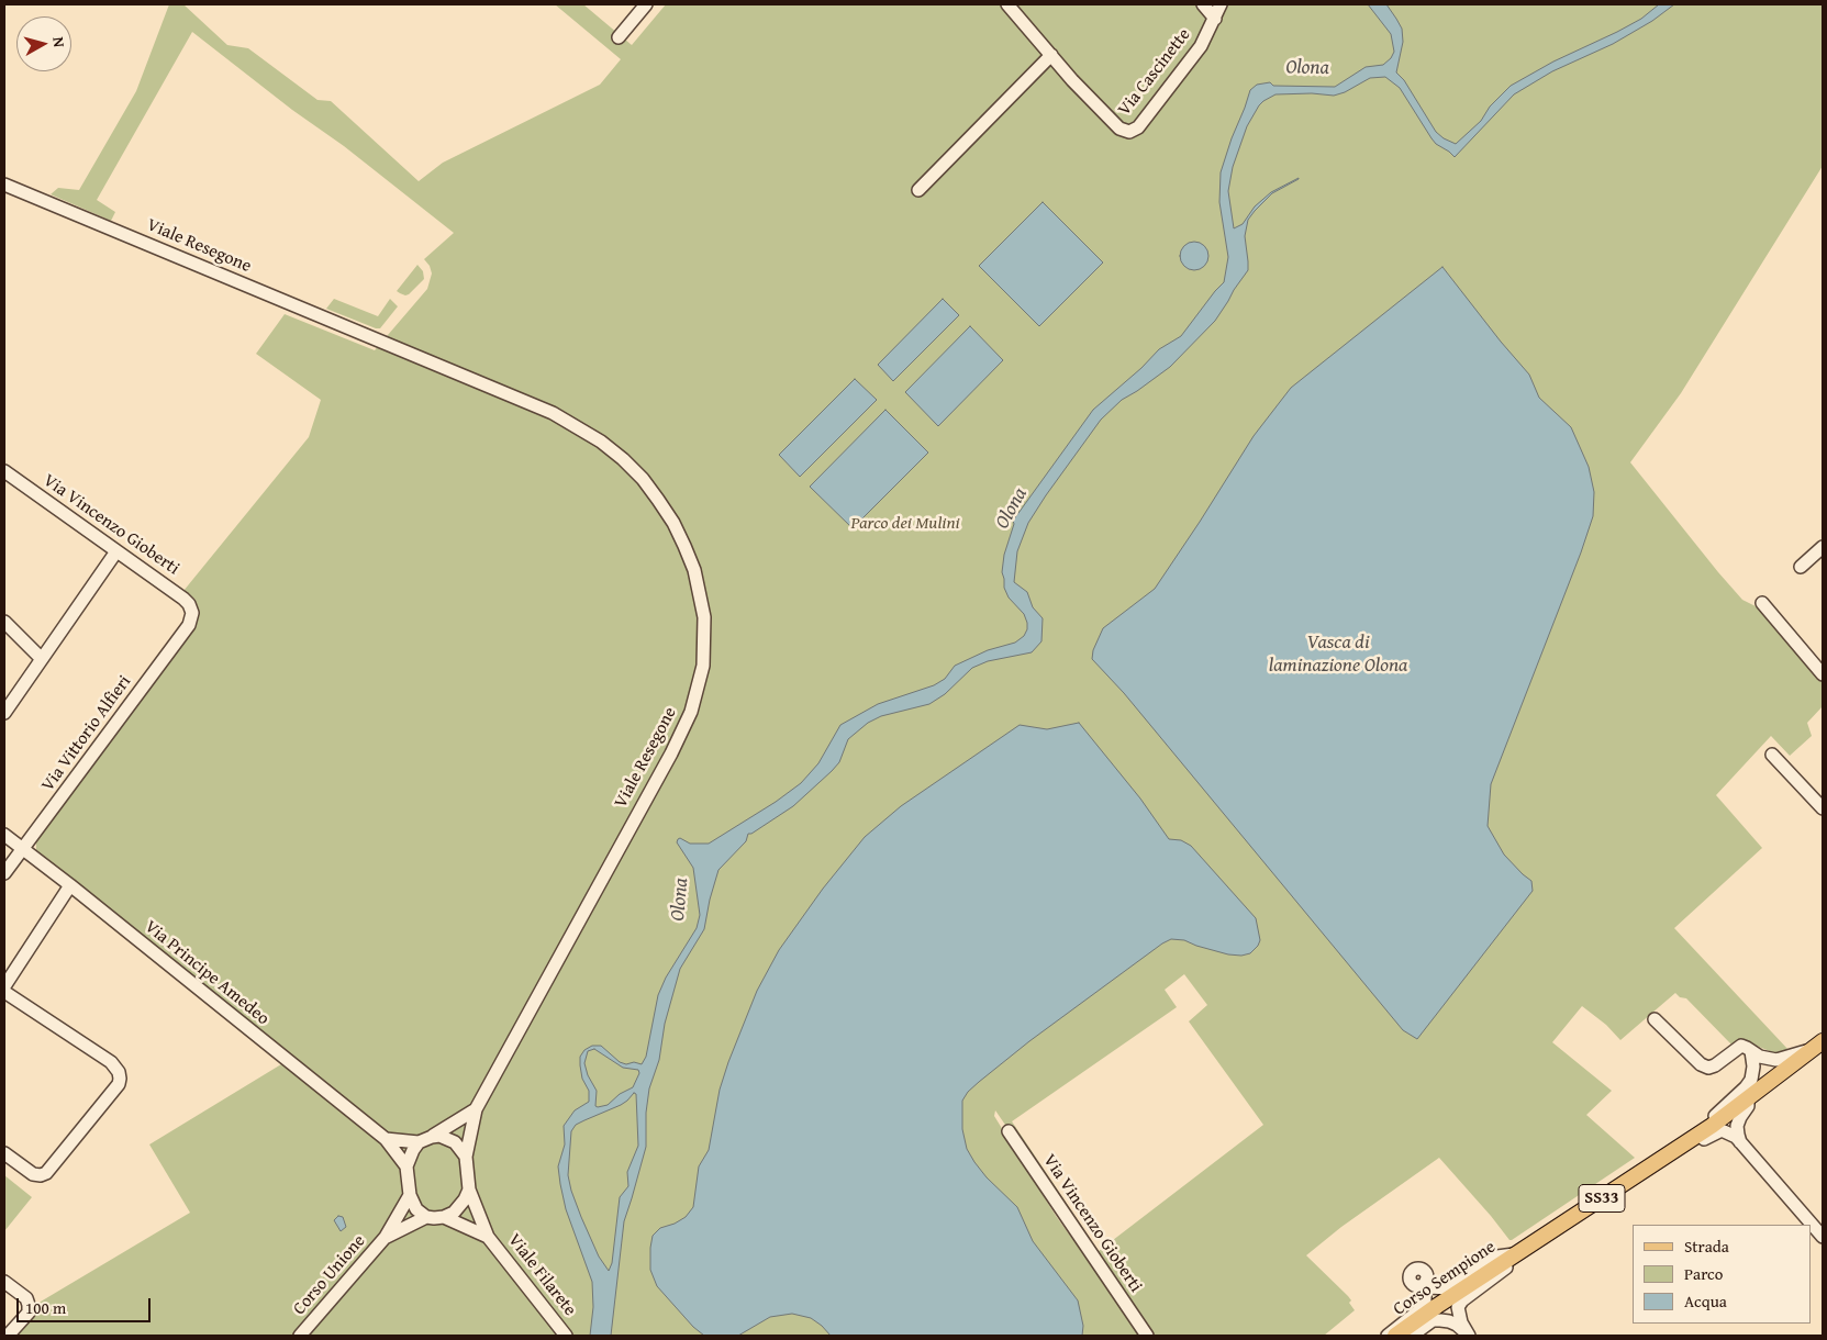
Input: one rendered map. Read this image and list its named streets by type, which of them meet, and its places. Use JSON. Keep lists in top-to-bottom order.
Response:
{
  "streets": {
    "main road": ["SS33", "Corso Sempione"],
    "street": [
      "Via Cascinette",
      "Viale Resegone",
      "Via Vincenzo Gioberti",
      "Via Vittorio Alfieri",
      "Via Principe Amedeo",
      "Corso Unione",
      "Viale Filarete"
    ]
  },
  "crossings": [
    ["Viale Resegone", "Via Principe Amedeo"],
    ["Viale Resegone", "Corso Unione"],
    ["Viale Resegone", "Viale Filarete"],
    ["Via Vincenzo Gioberti", "Via Vittorio Alfieri"],
    ["Via Vittorio Alfieri", "Via Principe Amedeo"],
    ["Via Principe Amedeo", "Corso Unione"],
    ["Via Principe Amedeo", "Viale Filarete"],
    ["Corso Unione", "Viale Filarete"]
  ],
  "water": ["Olona", "Vasca di laminazione Olona"],
  "parks": ["Parco dei Mulini"],
  "legend": ["Strada", "Parco", "Acqua"],
  "scale_bar": "100 m",
  "north": "right"
}
